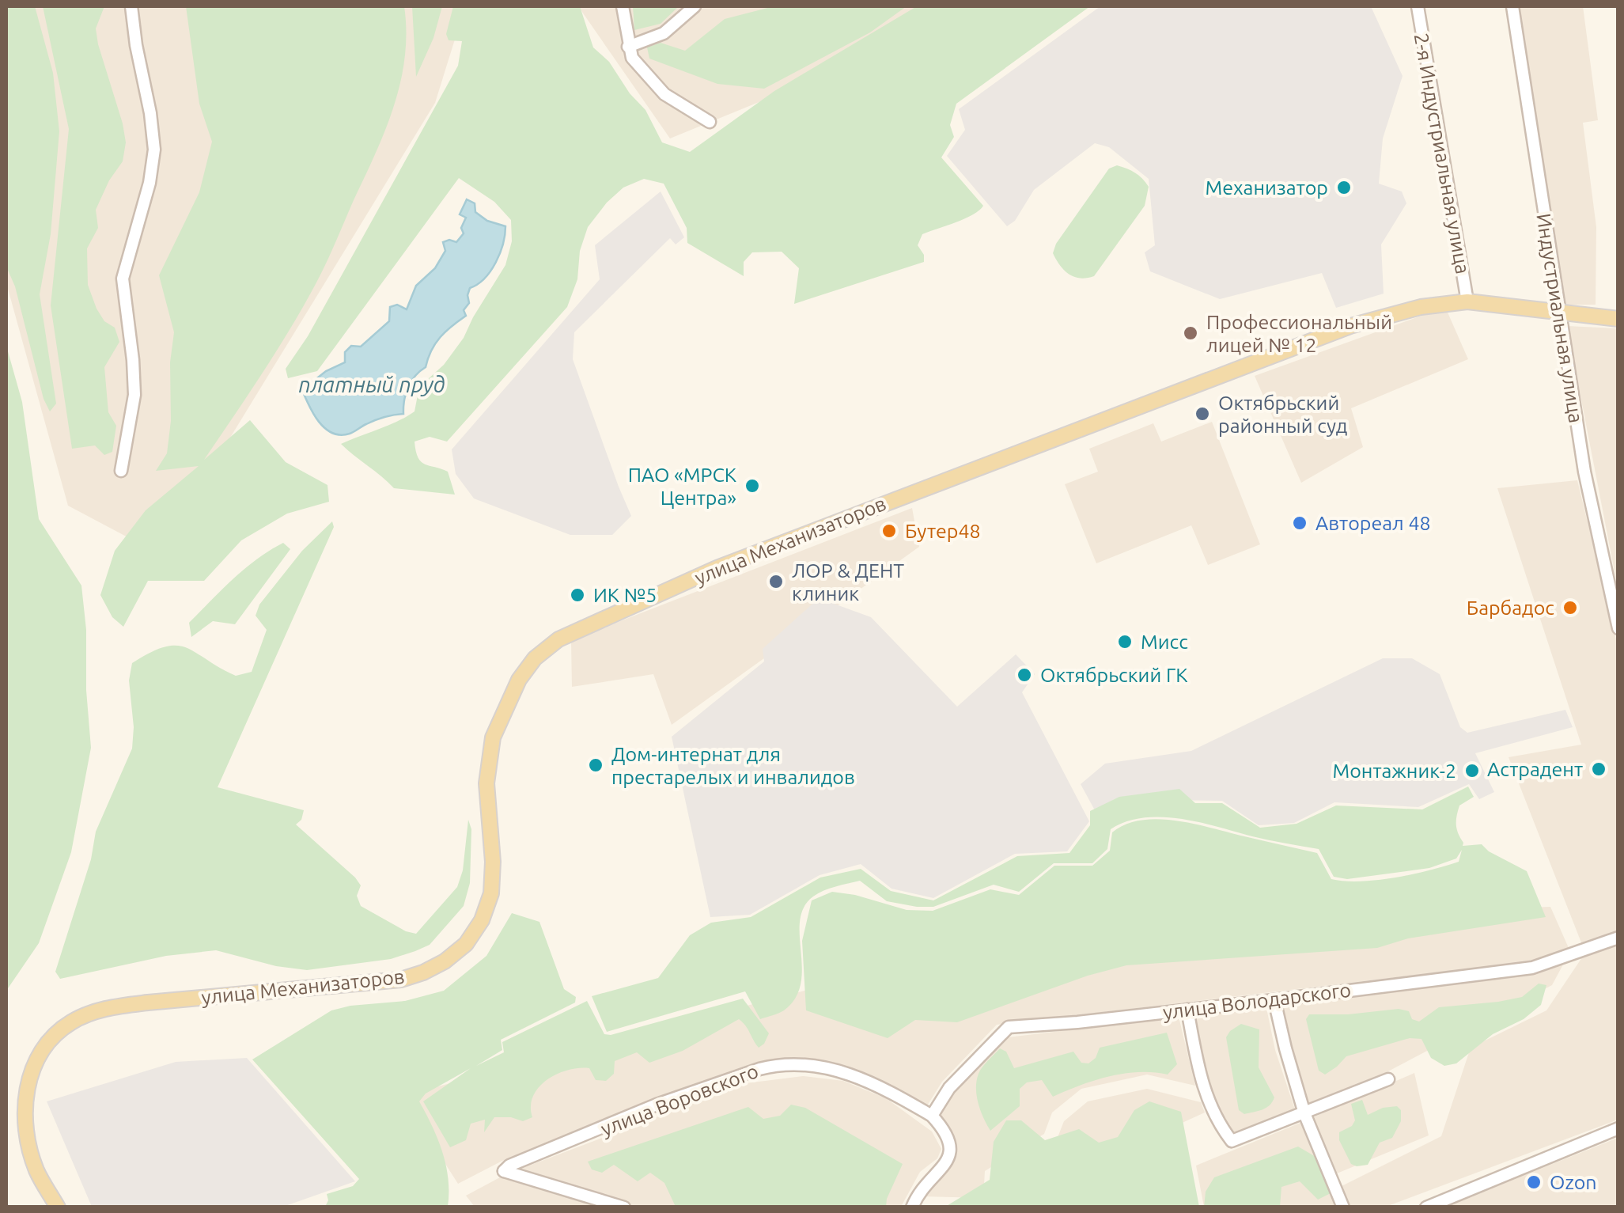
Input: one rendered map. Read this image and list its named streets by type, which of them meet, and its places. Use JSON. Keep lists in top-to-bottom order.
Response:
{
  "streets": {
    "main road": ["улица Механизаторов"],
    "street": [
      "2-я Индустриальная улица",
      "Индустриальная улица",
      "улица Володарского",
      "улица Воровского"
    ]
  },
  "crossings": [
    ["2-я Индустриальная улица", "улица Механизаторов"],
    ["Индустриальная улица", "улица Механизаторов"],
    ["улица Володарского", "улица Воровского"]
  ],
  "water": ["платный пруд"],
  "places": [
    "Механизатор",
    "Профессиональный лицей № 12",
    "Октябрьский районный суд",
    "ПАО «МРСК Центра»",
    "Автореал 48",
    "Бутер48",
    "ЛОР & ДЕНТ клиник",
    "ИК №5",
    "Барбадос",
    "Мисс",
    "Октябрьский ГК",
    "Дом-интернат для престарелых и инвалидов",
    "Астрадент",
    "Монтажник-2",
    "Ozon"
  ]
}
